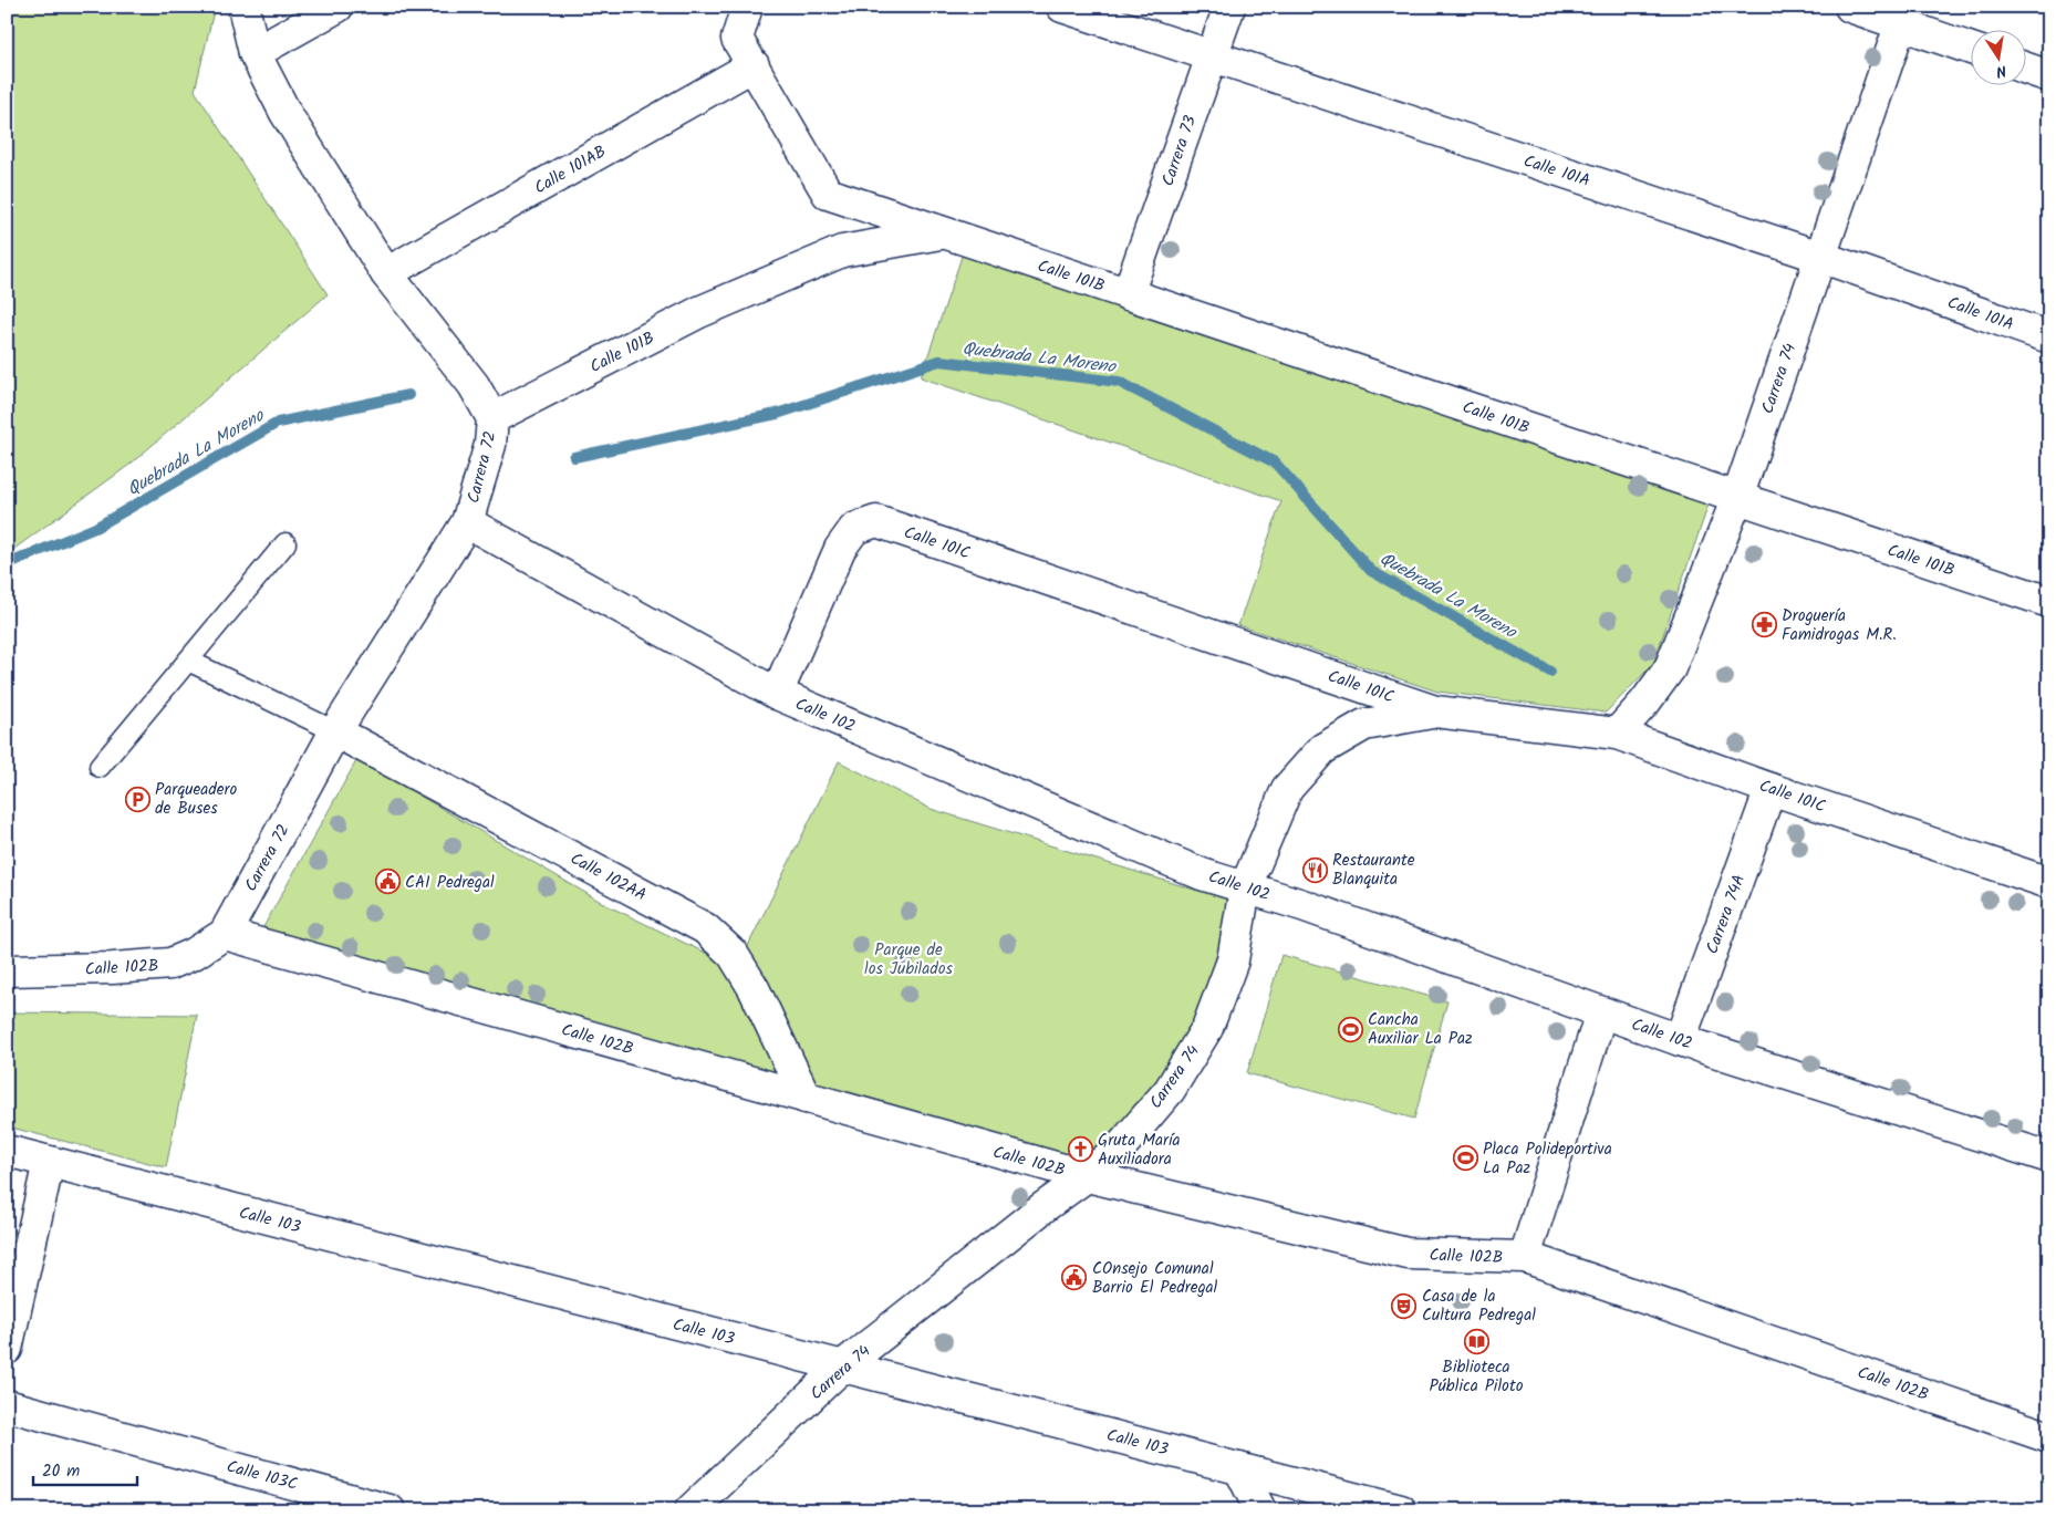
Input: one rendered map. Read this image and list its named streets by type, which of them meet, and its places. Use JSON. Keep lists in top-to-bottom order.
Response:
{
  "streets": {
    "street": [
      "Carrera 73",
      "Calle 101AB",
      "Calle 101A",
      "Calle 101B",
      "Carrera 74",
      "Carrera 72",
      "Calle 101C",
      "Calle 102",
      "Calle 102AA",
      "Carrera 74A",
      "Calle 102B",
      "Calle 103",
      "Calle 103C"
    ]
  },
  "crossings": [
    ["Carrera 73", "Calle 101A"],
    ["Carrera 73", "Calle 101B"],
    ["Calle 101AB", "Calle 101B"],
    ["Calle 101AB", "Carrera 72"],
    ["Calle 101A", "Carrera 74"],
    ["Calle 101B", "Carrera 74"],
    ["Calle 101B", "Carrera 72"],
    ["Carrera 74", "Calle 101C"],
    ["Carrera 74", "Calle 102"],
    ["Carrera 74", "Calle 102B"],
    ["Carrera 74", "Calle 103"],
    ["Carrera 72", "Calle 102"],
    ["Carrera 72", "Calle 102AA"],
    ["Carrera 72", "Calle 102B"],
    ["Calle 101C", "Calle 102"],
    ["Calle 101C", "Carrera 74A"],
    ["Calle 102", "Carrera 74A"],
    ["Calle 102AA", "Calle 102B"]
  ],
  "water": ["Quebrada La Moreno"],
  "parks": ["Parque de los Jubilados"],
  "places": {
    "pharmacy": ["Droguería Famidrogas M.R."],
    "parking": ["Parqueadero de Buses"],
    "restaurant": ["Restaurante Blanquita"],
    "public building": ["CAI Pedregal", "COnsejo Comunal Barrio El Pedregal"],
    "sports": ["Cancha Auxiliar La Paz", "Placa Polideportiva La Paz"],
    "church": ["Gruta María Auxiliadora"],
    "theatre": ["Casa de la Cultura Pedregal"],
    "library": ["Biblioteca Pública Piloto"]
  },
  "scale_bar": "20 m",
  "north": "bottom"
}
